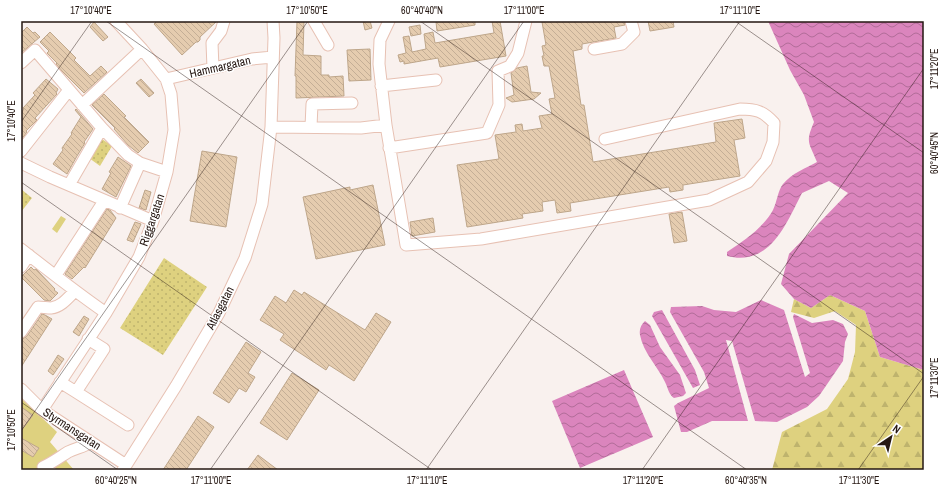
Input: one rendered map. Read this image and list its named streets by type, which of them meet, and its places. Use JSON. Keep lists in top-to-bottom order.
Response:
{
  "streets": {
    "street": [
      "Hammargatan",
      "Riggargatan",
      "Atlasgatan",
      "Styrmansgatan"
    ]
  },
  "crossings": [
    ["Hammargatan", "Riggargatan"],
    ["Hammargatan", "Atlasgatan"],
    ["Riggargatan", "Styrmansgatan"],
    ["Atlasgatan", "Styrmansgatan"]
  ],
  "north": "top right",
  "coordinates": [
    "17°10'40\"E",
    "17°10'50\"E",
    "60°40'40\"N",
    "17°11'00\"E",
    "17°11'10\"E",
    "17°11'20\"E",
    "60°40'45\"N",
    "17°11'30\"E",
    "60°40'25\"N",
    "60°40'35\"N"
  ]
}
